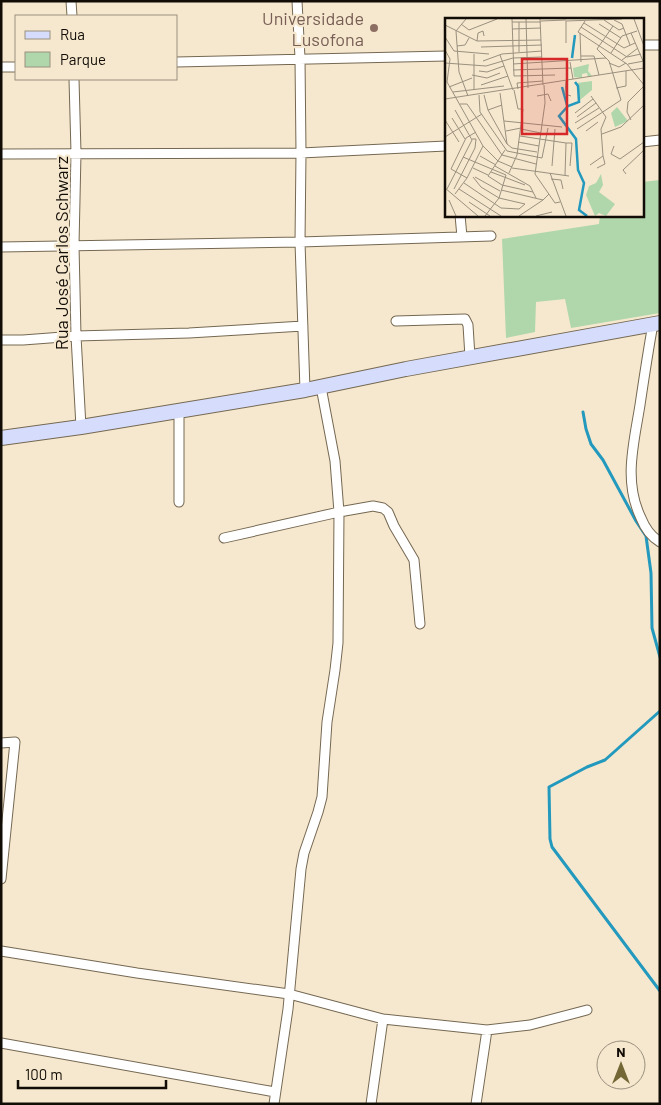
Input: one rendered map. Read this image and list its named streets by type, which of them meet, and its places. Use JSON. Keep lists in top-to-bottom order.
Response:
{
  "streets": {
    "street": ["Rua José Carlos Schwarz"]
  },
  "places": ["Universidade Lusofona"],
  "legend": ["Rua", "Parque"],
  "scale_bar": "100 m",
  "north": "top"
}
